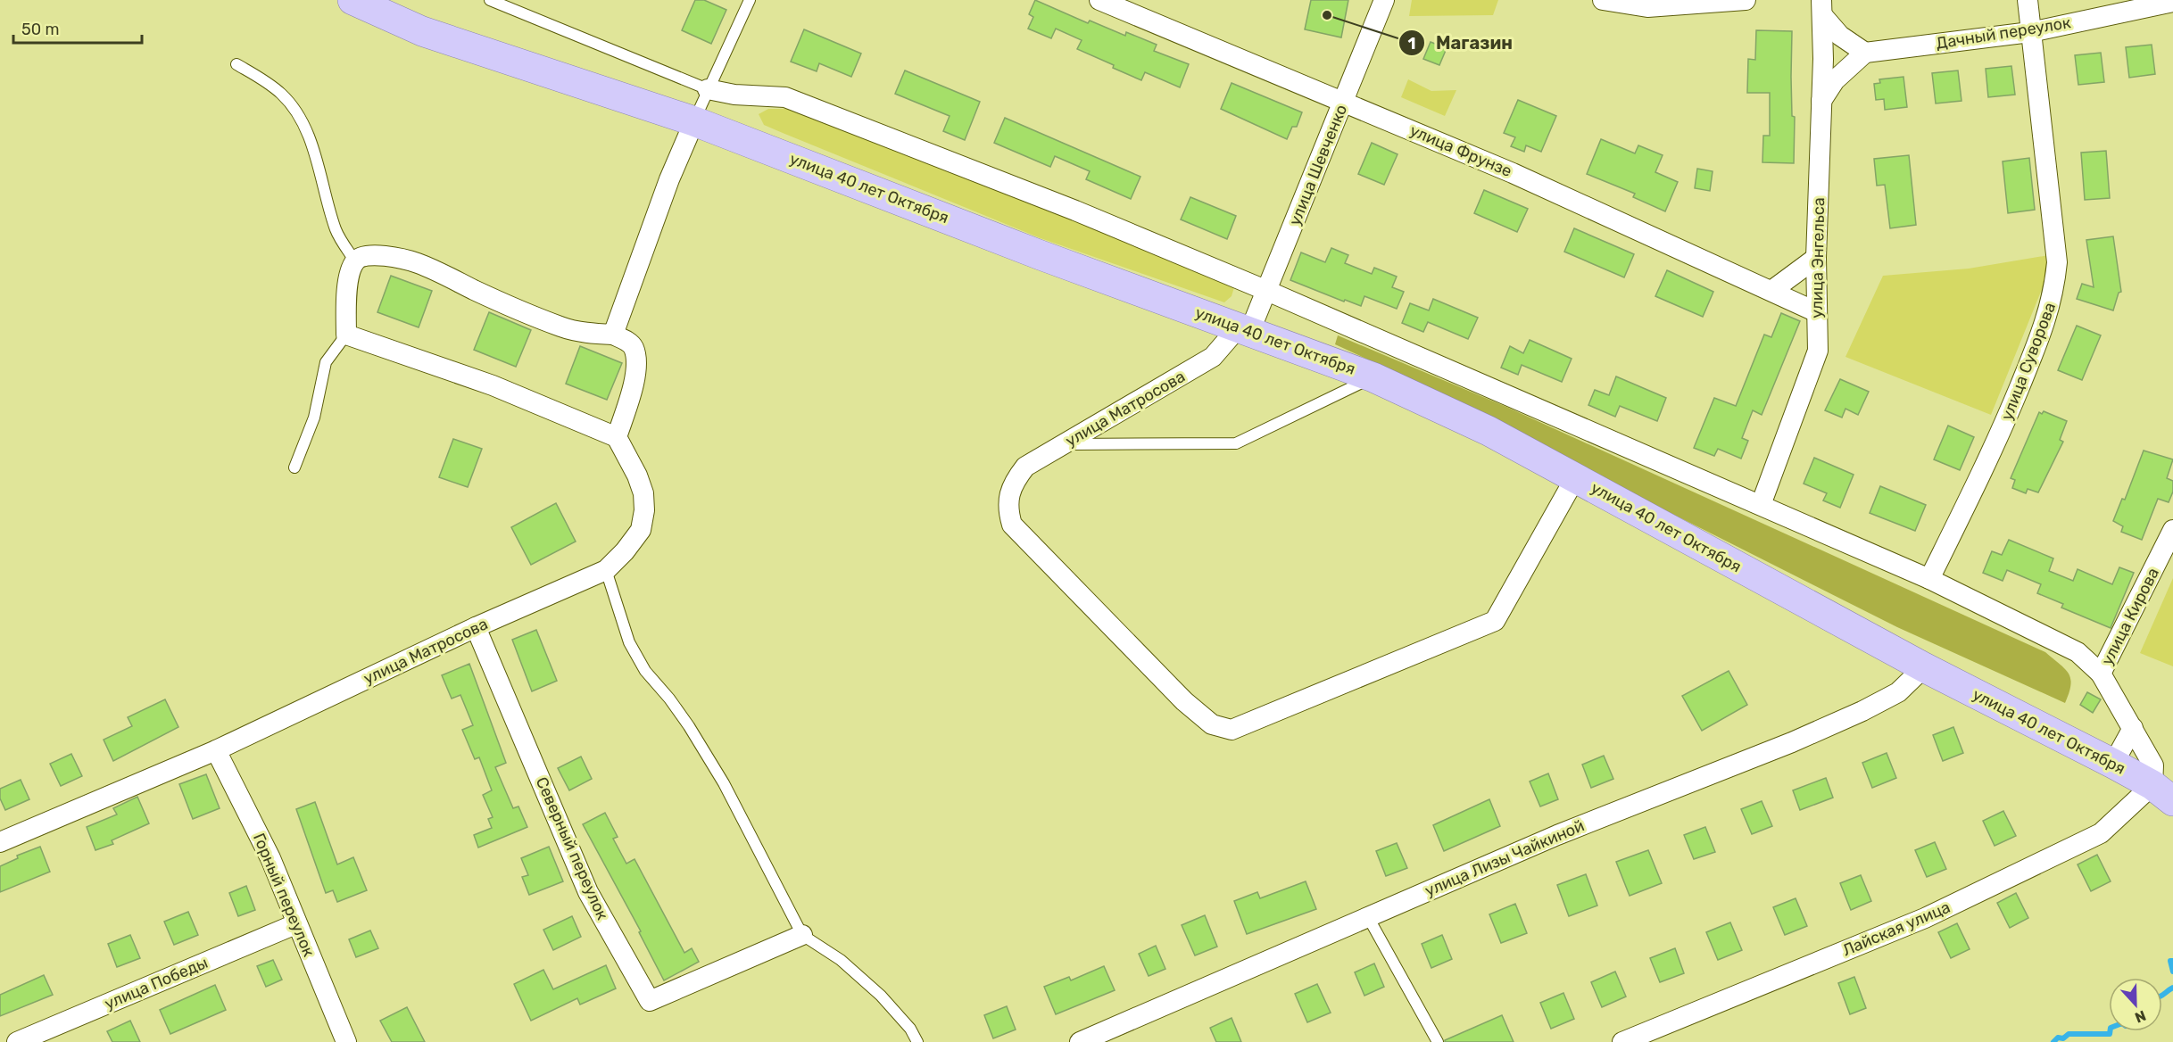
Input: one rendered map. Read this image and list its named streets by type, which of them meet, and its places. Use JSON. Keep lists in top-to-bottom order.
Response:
{
  "streets": {
    "main road": ["улица 40 лет Октября"],
    "street": [
      "Дачный переулок",
      "улица Фрунзе",
      "улица Шевченко",
      "улица Энгельса",
      "улица Суворова",
      "улица Матросова",
      "улица Кирова",
      "Северный переулок",
      "улица Лизы Чайкиной",
      "Горный переулок",
      "Лайская улица",
      "улица Победы"
    ]
  },
  "crossings": [
    ["Дачный переулок", "улица Суворова"],
    ["улица Фрунзе", "улица Шевченко"],
    ["улица Фрунзе", "улица Энгельса"],
    ["улица Шевченко", "улица 40 лет Октября"],
    ["улица Шевченко", "улица Матросова"],
    ["улица 40 лет Октября", "улица Энгельса"],
    ["улица 40 лет Октября", "улица Суворова"],
    ["улица 40 лет Октября", "улица Матросова"],
    ["улица 40 лет Октября", "улица Кирова"],
    ["улица 40 лет Октября", "улица Лизы Чайкиной"],
    ["улица 40 лет Октября", "Лайская улица"],
    ["улица Матросова", "Северный переулок"],
    ["улица Матросова", "Горный переулок"],
    ["Горный переулок", "улица Победы"]
  ],
  "places": ["Магазин"],
  "scale_bar": "50 m",
  "north": "bottom"
}
